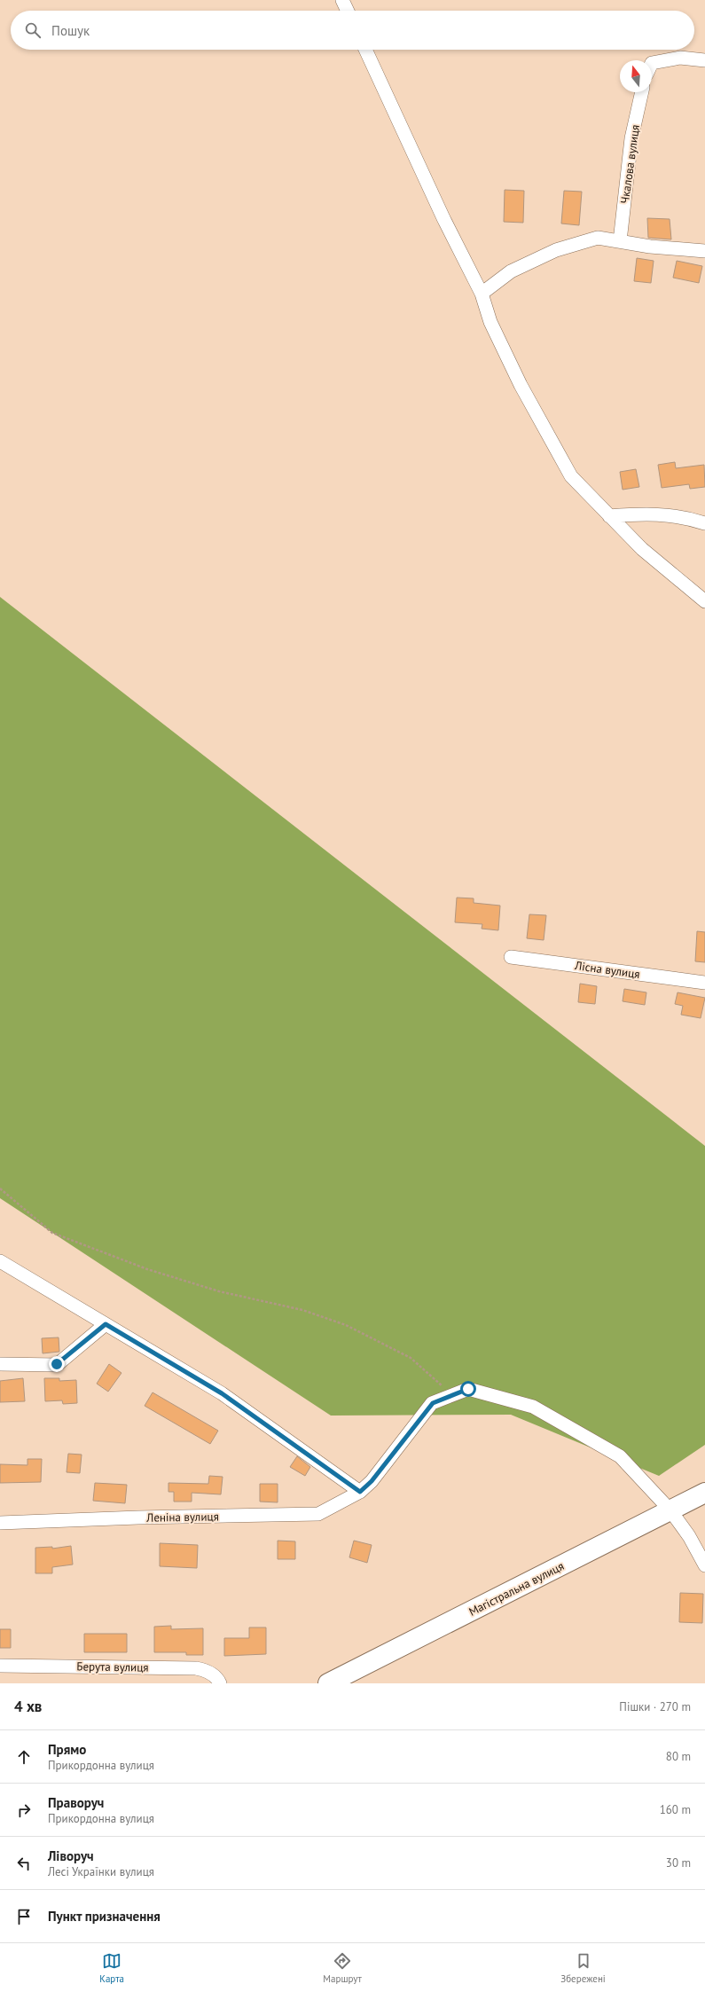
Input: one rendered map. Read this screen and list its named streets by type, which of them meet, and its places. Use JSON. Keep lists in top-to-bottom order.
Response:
{
  "streets": {
    "main road": ["Магістральна вулиця"],
    "street": [
      "Чкалова вулиця",
      "Лісна вулиця",
      "Леніна вулиця",
      "Берута вулиця"
    ]
  },
  "crossings": [
    ["Леніна вулиця", "Магістральна вулиця"]
  ],
  "north": "top",
  "page": {
    "search": "Пошук",
    "heading": ["4 хв", "Пішки · 270 m"],
    "list": [
      ["Прямо", "Прикордонна вулиця", "80 m"],
      ["Праворуч", "Прикордонна вулиця", "160 m"],
      ["Ліворуч", "Лесі Українки вулиця", "30 m"],
      "Пункт призначення"
    ],
    "nav": ["Карта", "Маршрут", "Збережені"]
  }
}
